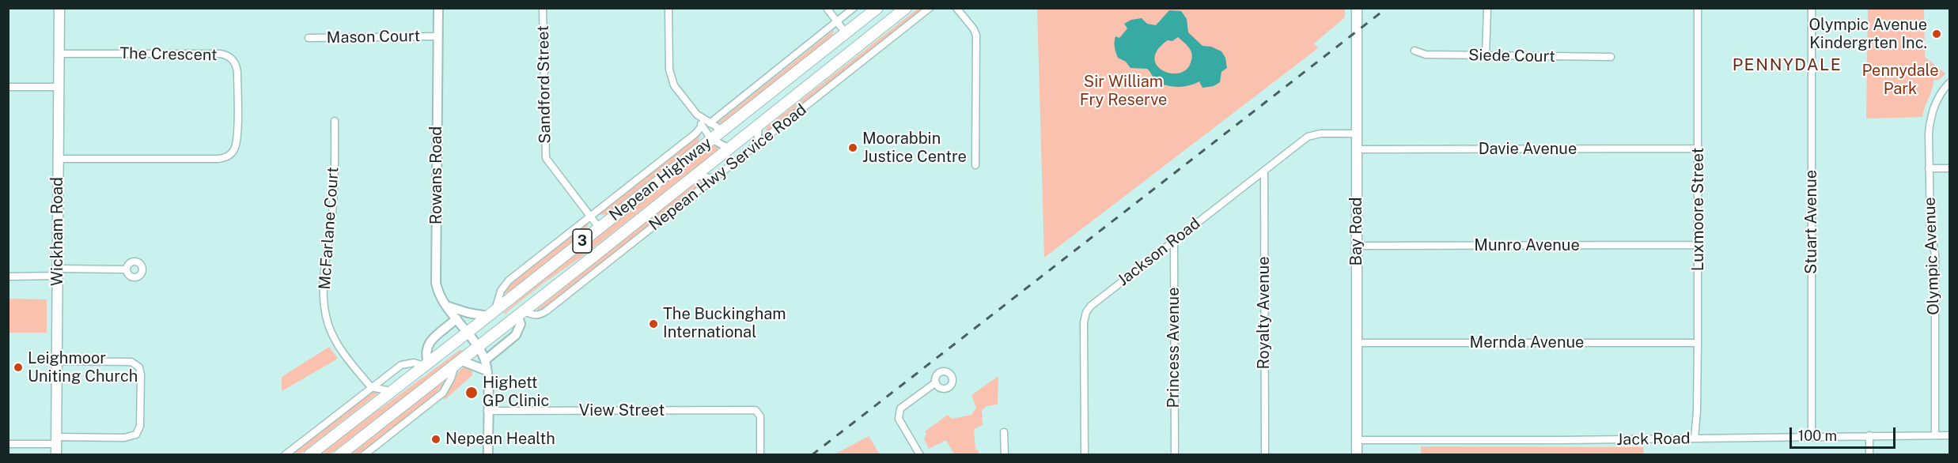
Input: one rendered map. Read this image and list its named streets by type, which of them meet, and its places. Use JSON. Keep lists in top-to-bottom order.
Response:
{
  "streets": {
    "highway": ["Nepean Highway", "3"],
    "main road": ["Wickham Road", "Bay Road"],
    "street": [
      "Mason Court",
      "The Crescent",
      "Siede Court",
      "Sandford Street",
      "Davie Avenue",
      "Nepean Hwy Service Road",
      "Rowans Road",
      "Luxmoore Street",
      "Stuart Avenue",
      "McFarlane Court",
      "Munro Avenue",
      "Jackson Road",
      "Olympic Avenue",
      "Royalty Avenue",
      "Mernda Avenue",
      "Princess Avenue",
      "View Street",
      "Jack Road"
    ]
  },
  "crossings": [
    ["Mason Court", "Rowans Road"],
    ["The Crescent", "Wickham Road"],
    ["Sandford Street", "Nepean Highway"],
    ["Davie Avenue", "Luxmoore Street"],
    ["Davie Avenue", "Bay Road"],
    ["Nepean Hwy Service Road", "Nepean Highway"],
    ["Rowans Road", "Nepean Highway"],
    ["Luxmoore Street", "Munro Avenue"],
    ["Luxmoore Street", "Mernda Avenue"],
    ["Luxmoore Street", "Jack Road"],
    ["Stuart Avenue", "Jack Road"],
    ["Bay Road", "Munro Avenue"],
    ["Bay Road", "Jackson Road"],
    ["Bay Road", "Mernda Avenue"],
    ["Bay Road", "Jack Road"],
    ["Jackson Road", "Royalty Avenue"],
    ["Jackson Road", "Princess Avenue"],
    ["Olympic Avenue", "Jack Road"]
  ],
  "districts": ["PENNYDALE"],
  "parks": ["Pennydale Park", "Sir William Fry Reserve"],
  "places": [
    "Olympic Avenue Kindergrten Inc.",
    "Moorabbin Justice Centre",
    "The Buckingham International",
    "Leighmoor Uniting Church",
    "Highett GP Clinic",
    "Nepean Health"
  ],
  "scale_bar": "100 m"
}
